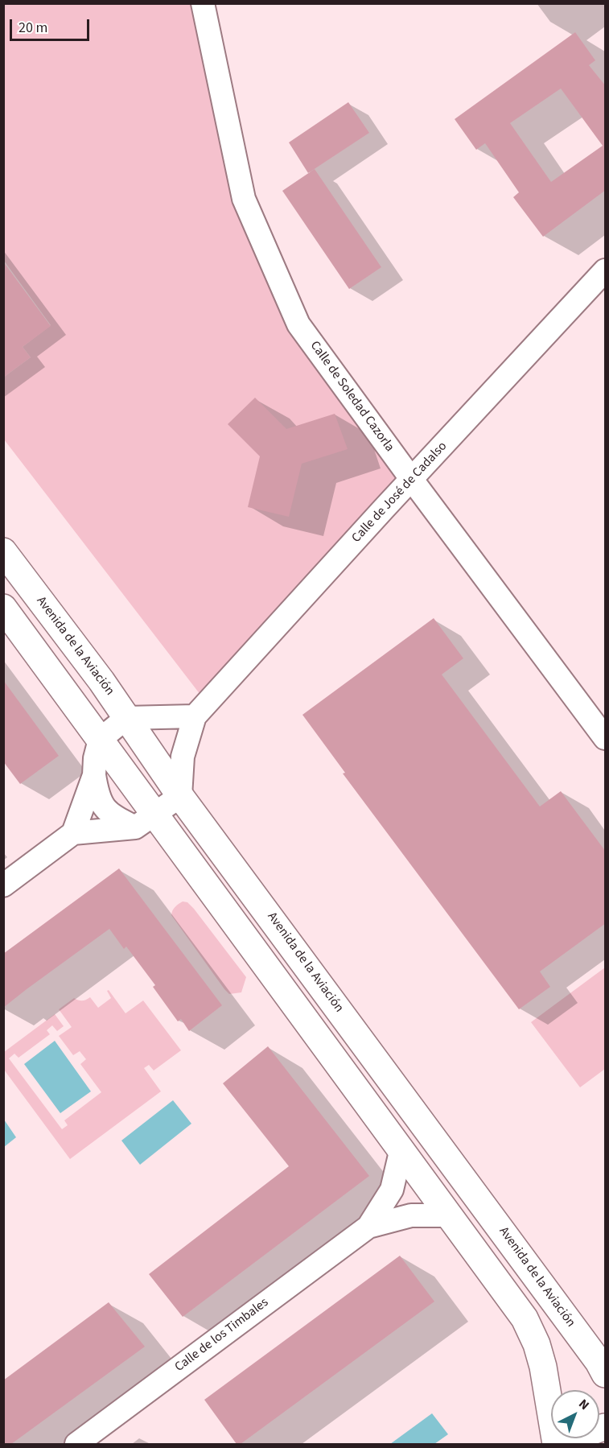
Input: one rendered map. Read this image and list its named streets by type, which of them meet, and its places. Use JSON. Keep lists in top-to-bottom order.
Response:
{
  "streets": {
    "main road": ["Avenida de la Aviación"],
    "street": ["Calle de Soledad Cazorla", "Calle de José de Cadalso", "Calle de los Timbales"]
  },
  "crossings": [
    ["Calle de Soledad Cazorla", "Calle de José de Cadalso"],
    ["Calle de José de Cadalso", "Avenida de la Aviación"]
  ],
  "scale_bar": "20 m",
  "north": "top right"
}
